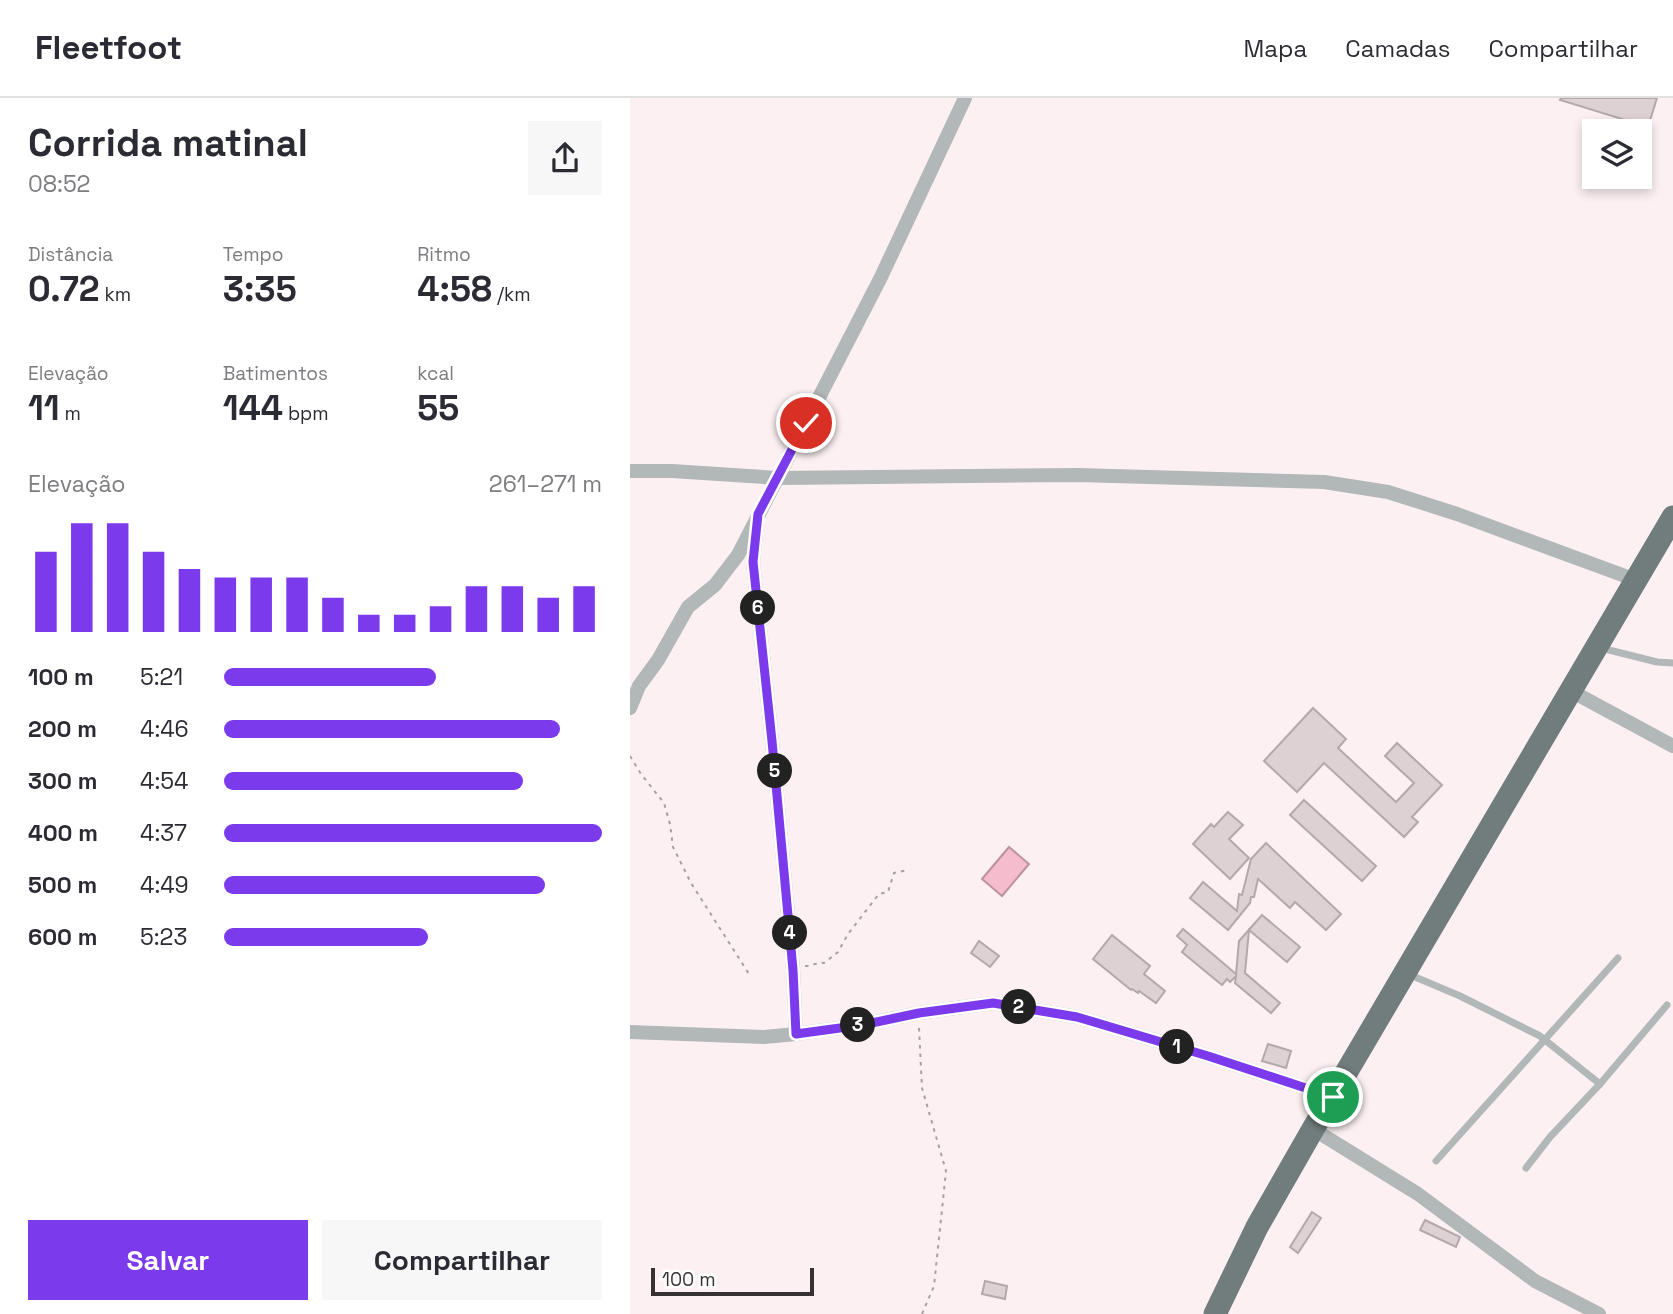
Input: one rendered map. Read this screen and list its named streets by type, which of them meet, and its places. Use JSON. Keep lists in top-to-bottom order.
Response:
{
  "scale_bar": "100 m",
  "page": {
    "header": "Fleetfoot",
    "nav": ["Mapa", "Camadas", "Compartilhar"],
    "heading": ["Corrida matinal", "08:52"],
    "stats": [
      ["Distância", "0.72 km"],
      ["Tempo", "3:35"],
      ["Ritmo", "4:58 /km"],
      ["Elevação", "11 m"],
      ["Batimentos", "144 bpm"],
      ["kcal", "55"]
    ],
    "chart": ["Elevação", "261–271 m"],
    "pins": [
      "6",
      "5",
      "4",
      "2",
      "3",
      "1"
    ],
    "list": [
      {
        "name": "100 m",
        "note": "5:21"
      },
      {
        "name": "200 m",
        "note": "4:46"
      },
      {
        "name": "300 m",
        "note": "4:54"
      },
      {
        "name": "400 m",
        "note": "4:37"
      },
      {
        "name": "500 m",
        "note": "4:49"
      },
      {
        "name": "600 m",
        "note": "5:23"
      }
    ],
    "buttons": ["Salvar", "Compartilhar"],
    "scale": "100 m"
  }
}
